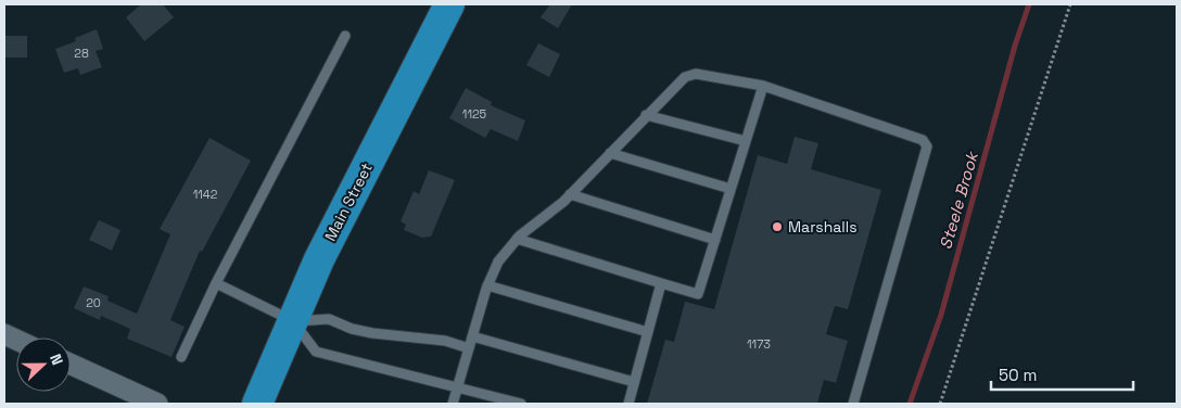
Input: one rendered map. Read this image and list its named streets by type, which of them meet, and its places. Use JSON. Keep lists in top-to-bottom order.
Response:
{
  "streets": {
    "main road": ["Main Street"]
  },
  "water": ["Steele Brook"],
  "places": ["Marshalls"],
  "house_numbers": [
    "28",
    "1125",
    "1142",
    "20",
    "1173"
  ],
  "scale_bar": "50 m",
  "north": "right"
}
